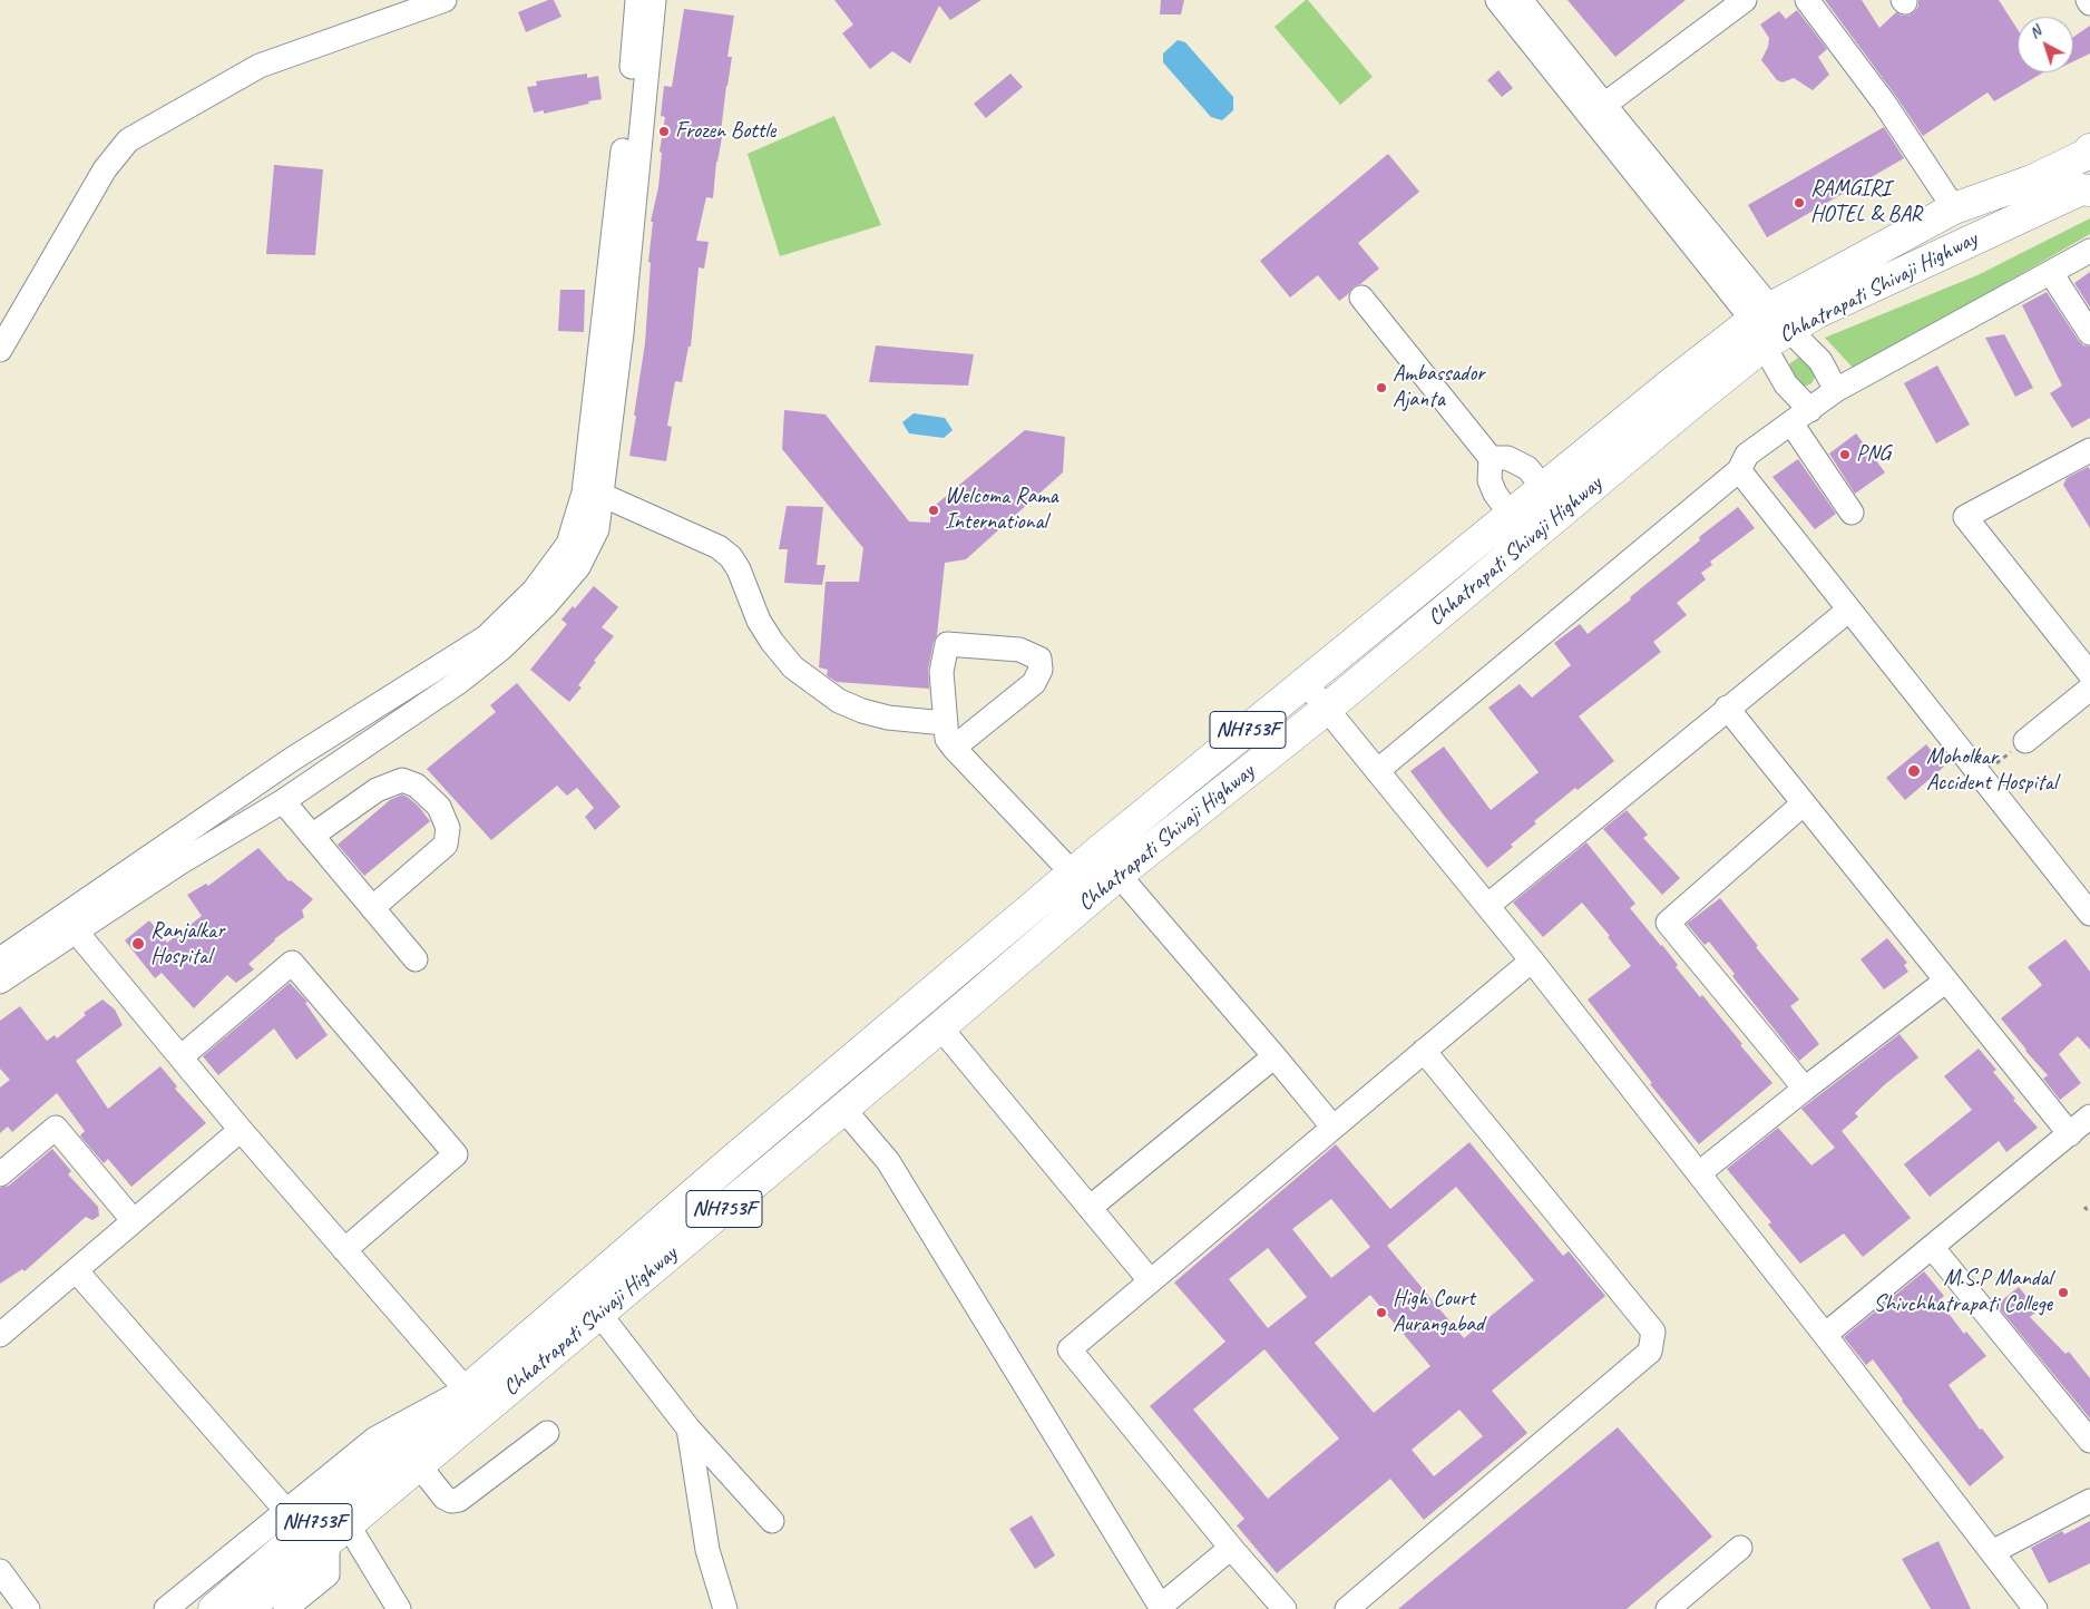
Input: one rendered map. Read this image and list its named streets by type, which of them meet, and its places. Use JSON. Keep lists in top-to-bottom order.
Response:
{
  "streets": {
    "highway": ["Chhatrapati Shivaji Highway", "NH753F"]
  },
  "crossings": [
    ["Chhatrapati Shivaji Highway", "NH753F"]
  ],
  "places": [
    "Frozen Bottle",
    "RAMGIRI HOTEL & BAR",
    "Ambassador Ajanta",
    "PNG",
    "Welcoma Rama International",
    "Moholkar Accident Hospital",
    "Ranjalkar Hospital",
    "M.S.P Mandal Shivchhatrapati College",
    "High Court Aurangabad"
  ],
  "north": "top left"
}
